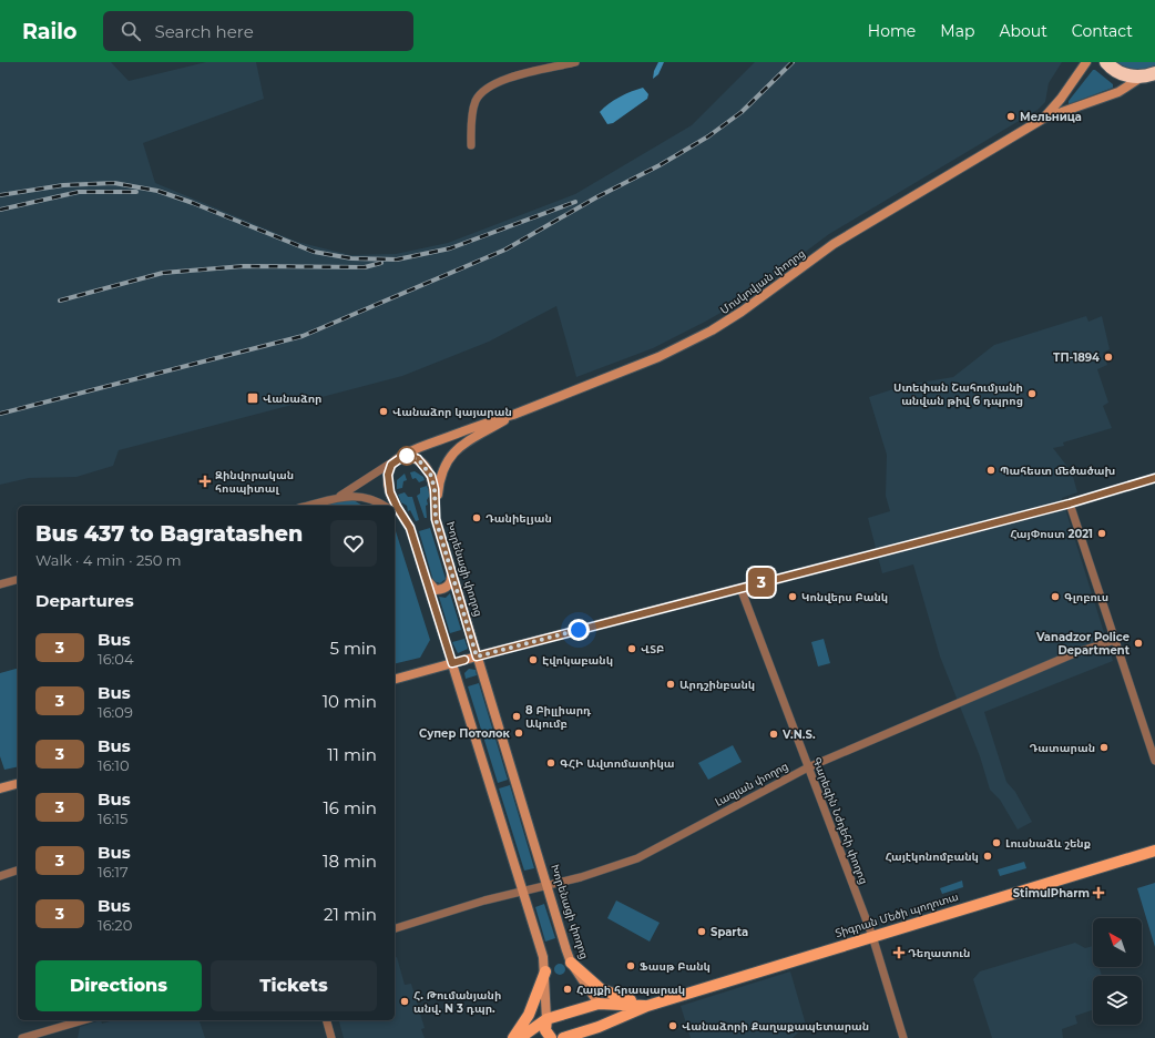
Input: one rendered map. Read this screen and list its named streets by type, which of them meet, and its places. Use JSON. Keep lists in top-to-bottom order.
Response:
{
  "streets": {
    "main road": ["Խորենացի փողոց", "Տիգրան Մեծի պողոտա"],
    "street": ["Մոսկովյան փողոց", "Լազյան փողոց", "Գարեգին Նժդեհի փողոց"]
  },
  "crossings": [
    ["Մոսկովյան փողոց", "Խորենացի փողոց"],
    ["Խորենացի փողոց", "Լազյան փողոց"],
    ["Խորենացի փողոց", "Տիգրան Մեծի պողոտա"],
    ["Լազյան փողոց", "Գարեգին Նժդեհի փողոց"],
    ["Գարեգին Նժդեհի փողոց", "Տիգրան Մեծի պողոտա"]
  ],
  "places": {
    "other": [
      "Мельница",
      "ТП-1894",
      "Ստեփան Շահումյանի անվան թիվ 6 դպրոց",
      "Վանաձոր կայարան",
      "Պահեստ մեծածախ",
      "Դանիելյան",
      "ՀայՓոստ 2021",
      "Կոնվերս Բանկ",
      "Գլոբուս",
      "Vanadzor Police Department",
      "ՎՏԲ",
      "Էվոկաբանկ",
      "Արդշինբանկ",
      "8 Բիլլիարդ Ակումբ",
      "Супер Потолок",
      "V.N.S.",
      "Դատարան",
      "ԳՀԻ Ավտոմատիկա",
      "Լուսնաձև շենք",
      "Հայէկոնոմբանկ",
      "Sparta",
      "Ֆասթ Բանկ",
      "Հայքի հրապարակ",
      "Հ. Թումանյանի անվ. N 3 դպր.",
      "Վանաձորի Քաղաքապետարան"
    ],
    "transit": ["Վանաձոր"],
    "health": ["Զինվորական հոսպիտալ", "StimulPharm", "Դեղատուն"]
  },
  "lines": ["bus line 3"],
  "north": "top left",
  "page": {
    "header": "Railo",
    "search": "Search here",
    "nav": [
      "Home",
      "Map",
      "About",
      "Contact"
    ],
    "on_map": "3",
    "heading": [
      ["Bus 437 to Bagratashen", "Walk · 4 min · 250 m"],
      "Departures"
    ],
    "list": [
      {
        "mark": "3",
        "name": "Bus",
        "note": "16:04",
        "value": "5 min"
      },
      {
        "mark": "3",
        "name": "Bus",
        "note": "16:09",
        "value": "10 min"
      },
      {
        "mark": "3",
        "name": "Bus",
        "note": "16:10",
        "value": "11 min"
      },
      {
        "mark": "3",
        "name": "Bus",
        "note": "16:15",
        "value": "16 min"
      },
      {
        "mark": "3",
        "name": "Bus",
        "note": "16:17",
        "value": "18 min"
      },
      {
        "mark": "3",
        "name": "Bus",
        "note": "16:20",
        "value": "21 min"
      }
    ],
    "buttons": ["Directions", "Tickets"]
  }
}
